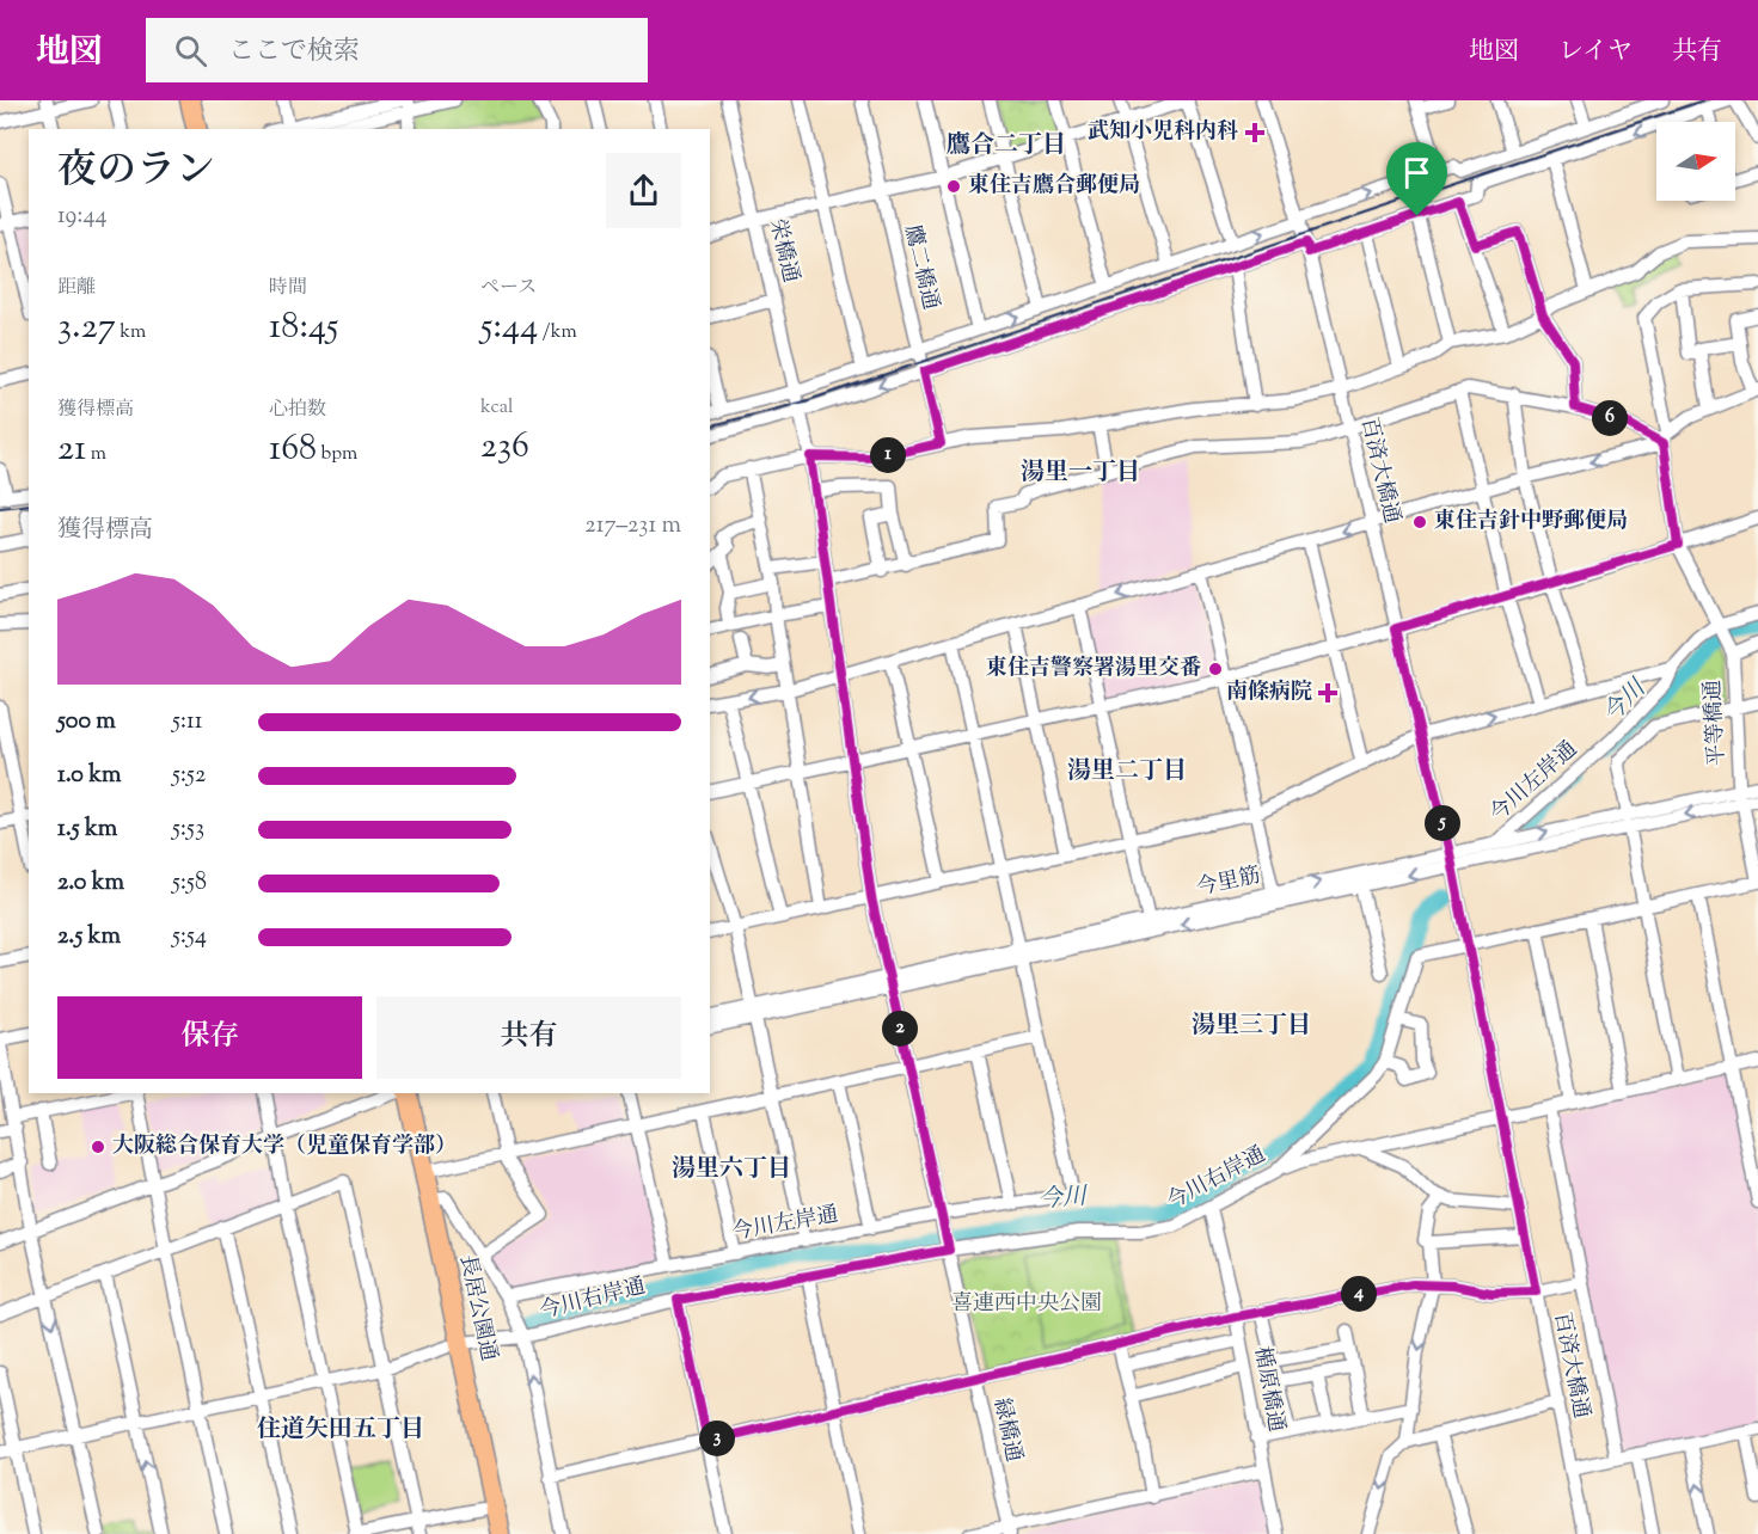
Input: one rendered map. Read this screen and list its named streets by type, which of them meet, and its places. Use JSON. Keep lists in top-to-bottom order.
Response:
{
  "streets": {
    "highway": ["長居公園通"],
    "street": [
      "栄橋通",
      "鷹二橋通",
      "百済大橋通",
      "平等橋通",
      "今川左岸通",
      "今里筋",
      "今川右岸通",
      "楯原橋通",
      "緑橋通"
    ]
  },
  "crossings": [
    ["百済大橋通", "今里筋"],
    ["百済大橋通", "今川右岸通"],
    ["平等橋通", "今川左岸通"],
    ["平等橋通", "今里筋"],
    ["今川左岸通", "今里筋"],
    ["今川左岸通", "緑橋通"],
    ["今川右岸通", "長居公園通"],
    ["今川右岸通", "楯原橋通"],
    ["今川右岸通", "緑橋通"]
  ],
  "districts": [
    "鷹合二丁目",
    "湯里一丁目",
    "湯里二丁目",
    "湯里三丁目",
    "湯里六丁目",
    "住道矢田五丁目"
  ],
  "water": ["今川"],
  "parks": ["喜連西中央公園"],
  "places": {
    "health": ["武知小児科内科", "南條病院"],
    "other": [
      "東住吉鷹合郵便局",
      "東住吉針中野郵便局",
      "東住吉警察署湯里交番",
      "大阪総合保育大学（児童保育学部）"
    ]
  },
  "north": "right",
  "page": {
    "header": "地図",
    "search": "ここで検索",
    "nav": ["地図", "レイヤ", "共有"],
    "heading": ["夜のラン", "19:44"],
    "stats": [
      ["距離", "3.27 km"],
      ["時間", "18:45"],
      ["ペース", "5:44 /km"],
      ["獲得標高", "21 m"],
      ["心拍数", "168 bpm"],
      ["kcal", "236"]
    ],
    "pins": [
      "6",
      "1",
      "5",
      "2",
      "4",
      "3"
    ],
    "chart": ["獲得標高", "217–231 m"],
    "list": [
      {
        "name": "500 m",
        "note": "5:11"
      },
      {
        "name": "1.0 km",
        "note": "5:52"
      },
      {
        "name": "1.5 km",
        "note": "5:53"
      },
      {
        "name": "2.0 km",
        "note": "5:58"
      },
      {
        "name": "2.5 km",
        "note": "5:54"
      }
    ],
    "buttons": ["保存", "共有"]
  }
}
